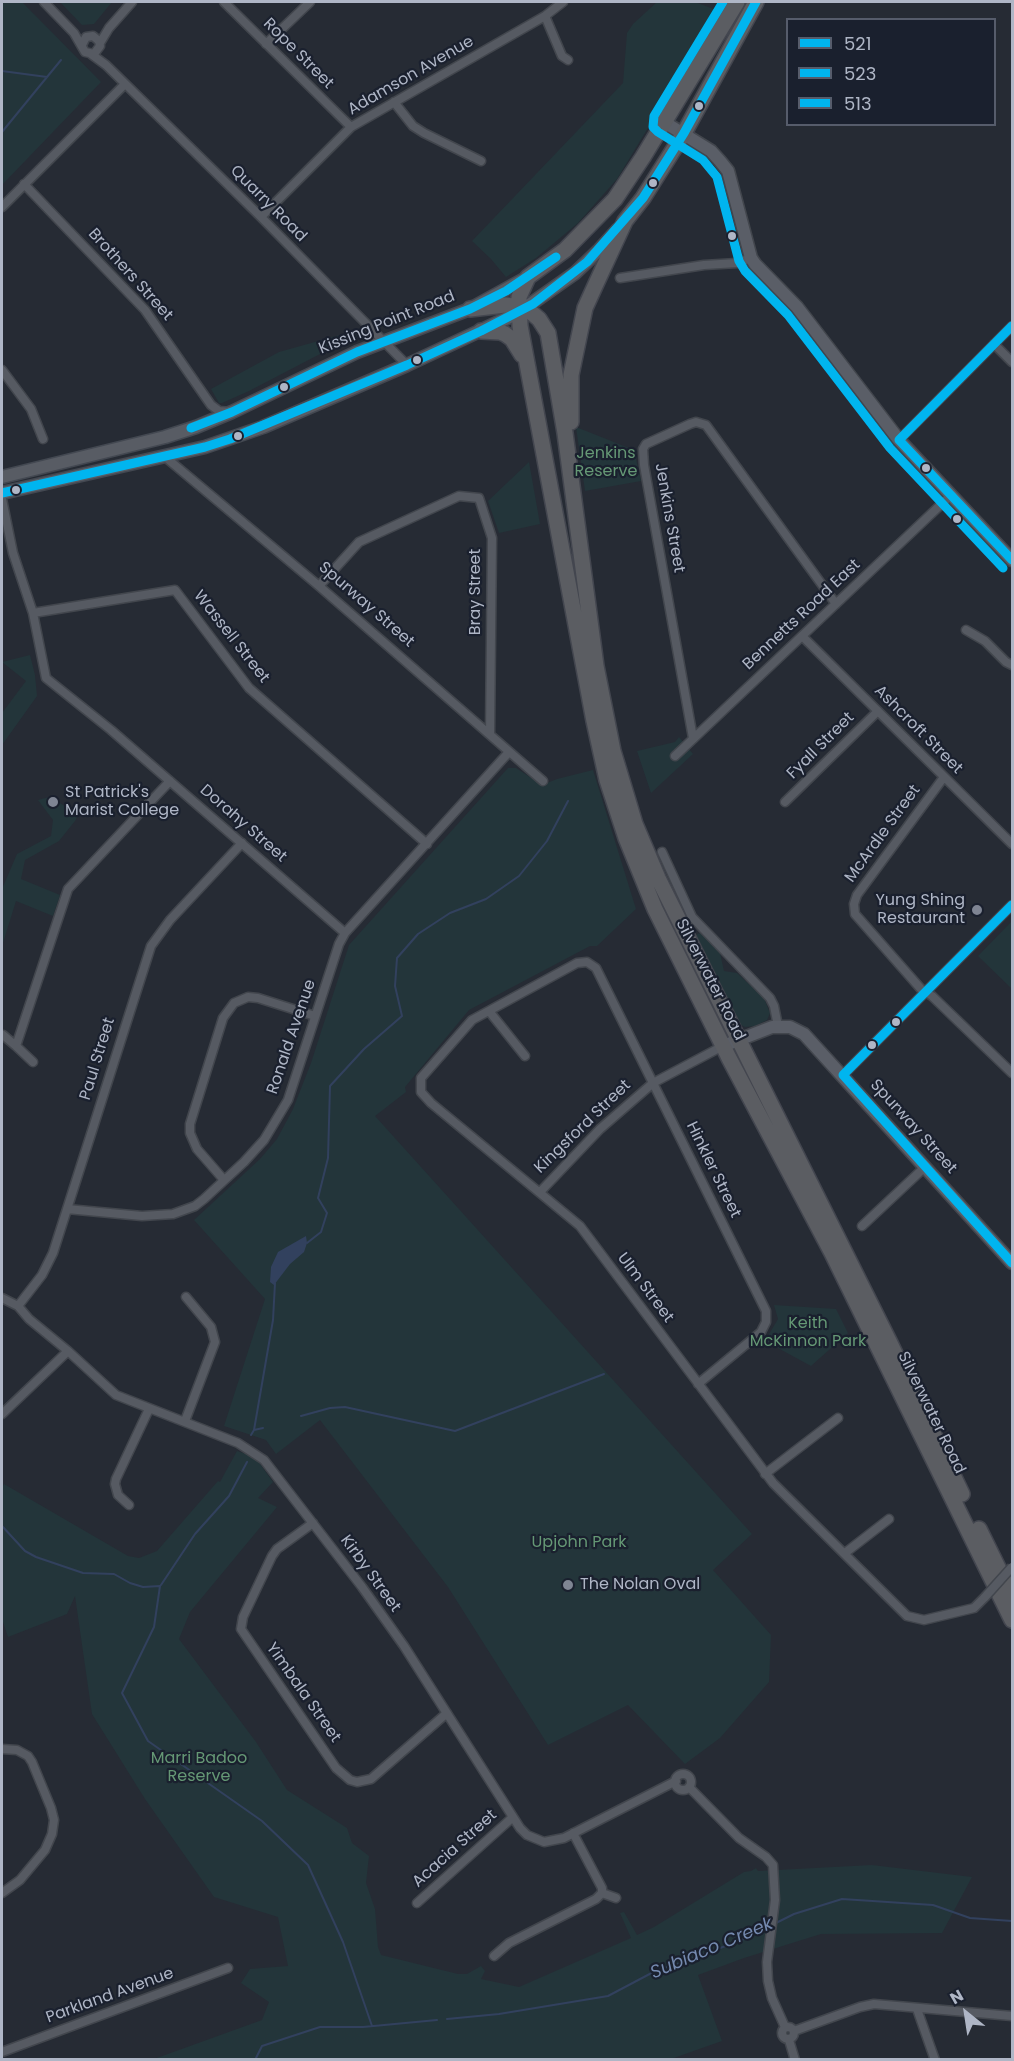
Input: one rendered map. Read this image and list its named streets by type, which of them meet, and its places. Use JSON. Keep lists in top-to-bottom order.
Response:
{
  "streets": {
    "highway": ["Kissing Point Road", "Silverwater Road"],
    "street": [
      "Rope Street",
      "Adamson Avenue",
      "Quarry Road",
      "Brothers Street",
      "Jenkins Street",
      "Bray Street",
      "Spurway Street",
      "Bennetts Road East",
      "Wassell Street",
      "Ashcroft Street",
      "Fyall Street",
      "Dorahy Street",
      "McArdle Street",
      "Ronald Avenue",
      "Paul Street",
      "Kingsford Street",
      "Hinkler Street",
      "Ulm Street",
      "Kirby Street",
      "Yimbala Street",
      "Acacia Street",
      "Parkland Avenue"
    ]
  },
  "crossings": [
    ["Rope Street", "Adamson Avenue"],
    ["Adamson Avenue", "Quarry Road"],
    ["Quarry Road", "Kissing Point Road"],
    ["Brothers Street", "Kissing Point Road"],
    ["Kissing Point Road", "Silverwater Road"],
    ["Jenkins Street", "Bennetts Road East"],
    ["Bray Street", "Spurway Street"],
    ["Spurway Street", "Kingsford Street"],
    ["Bennetts Road East", "Ashcroft Street"],
    ["Wassell Street", "Dorahy Street"],
    ["Ashcroft Street", "Fyall Street"],
    ["Ashcroft Street", "McArdle Street"],
    ["Dorahy Street", "Ronald Avenue"],
    ["Dorahy Street", "Paul Street"],
    ["Silverwater Road", "Kingsford Street"],
    ["Ronald Avenue", "Paul Street"],
    ["Paul Street", "Kirby Street"],
    ["Kingsford Street", "Hinkler Street"],
    ["Kingsford Street", "Ulm Street"],
    ["Hinkler Street", "Ulm Street"],
    ["Kirby Street", "Yimbala Street"],
    ["Kirby Street", "Acacia Street"]
  ],
  "water": ["Subiaco Creek"],
  "parks": [
    "Jenkins Reserve",
    "Keith McKinnon Park",
    "Upjohn Park",
    "Marri Badoo Reserve"
  ],
  "places": ["St Patrick's Marist College", "Yung Shing Restaurant", "The Nolan Oval"],
  "lines": ["transit line 521", "transit line 513", "transit line 523"],
  "legend": ["521", "523", "513"],
  "north": "top left"
}
